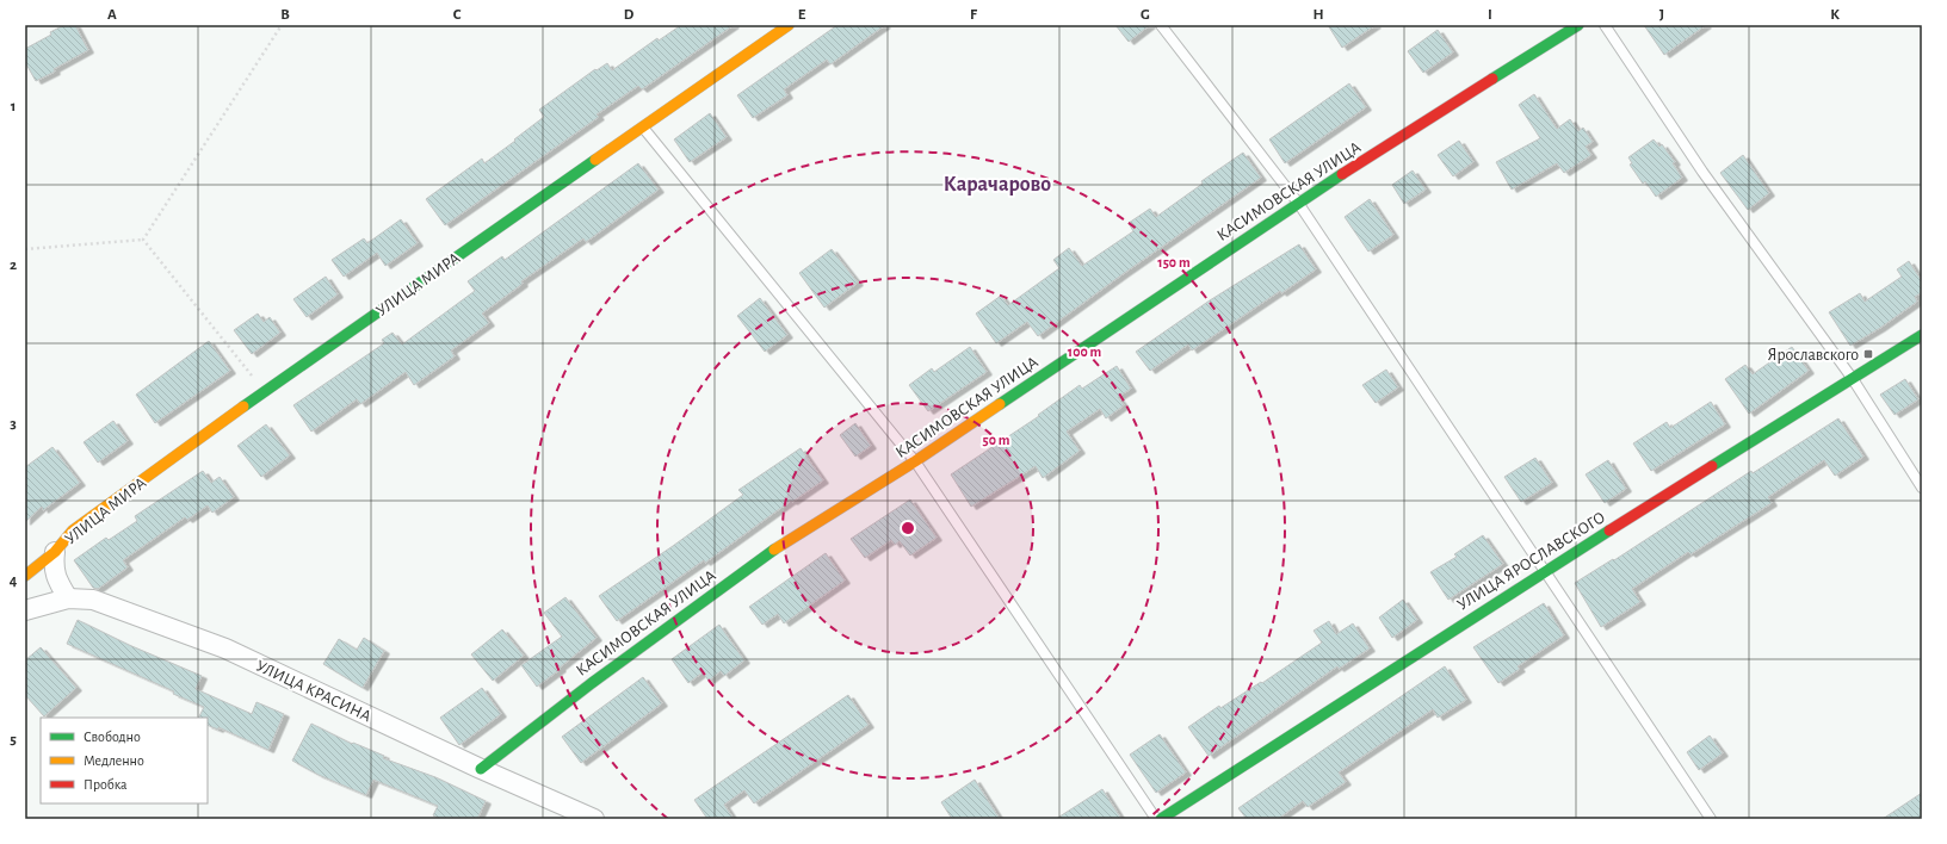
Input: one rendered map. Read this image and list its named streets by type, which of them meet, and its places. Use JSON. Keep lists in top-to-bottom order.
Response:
{
  "streets": {
    "street": [
      "КАСИМОВСКАЯ УЛИЦА",
      "УЛИЦА МИРА",
      "УЛИЦА ЯРОСЛАВСКОГО",
      "УЛИЦА КРАСИНА"
    ]
  },
  "crossings": [
    ["КАСИМОВСКАЯ УЛИЦА", "УЛИЦА КРАСИНА"],
    ["УЛИЦА МИРА", "УЛИЦА КРАСИНА"]
  ],
  "districts": ["Карачарово"],
  "places": {
    "transit": ["Ярославского"]
  },
  "legend": ["Свободно", "Медленно", "Пробка"],
  "grid": {
    "columns": [
      "A",
      "B",
      "C",
      "D",
      "E",
      "F",
      "G",
      "H",
      "I",
      "J",
      "K"
    ],
    "rows": [
      "1",
      "2",
      "3",
      "4",
      "5"
    ]
  },
  "rings": ["150 m", "100 m", "50 m"]
}
